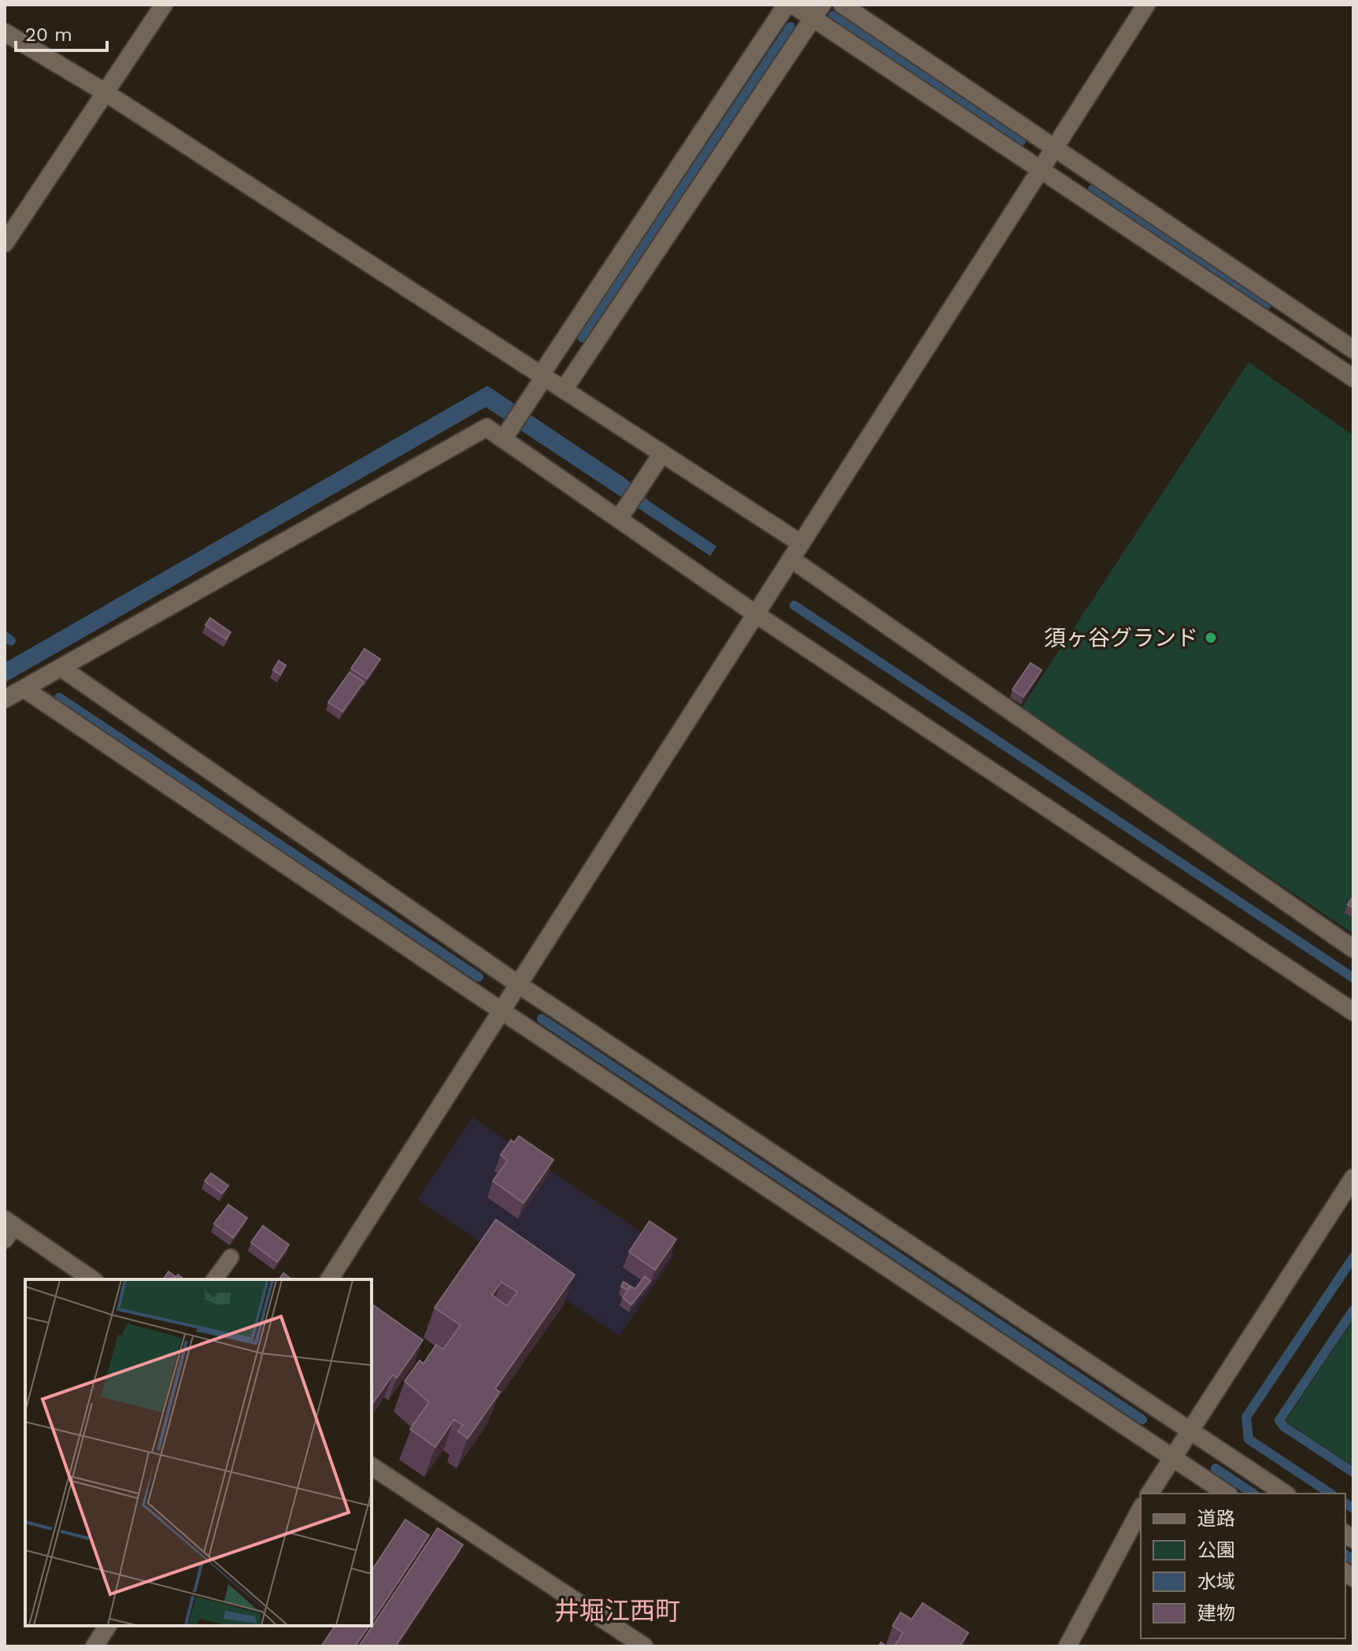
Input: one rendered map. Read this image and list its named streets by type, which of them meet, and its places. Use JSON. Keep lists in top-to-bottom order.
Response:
{
  "districts": ["井堀江西町"],
  "places": ["須ヶ谷グランド"],
  "legend": [
    "道路",
    "公園",
    "水域",
    "建物"
  ],
  "scale_bar": "20 m"
}
